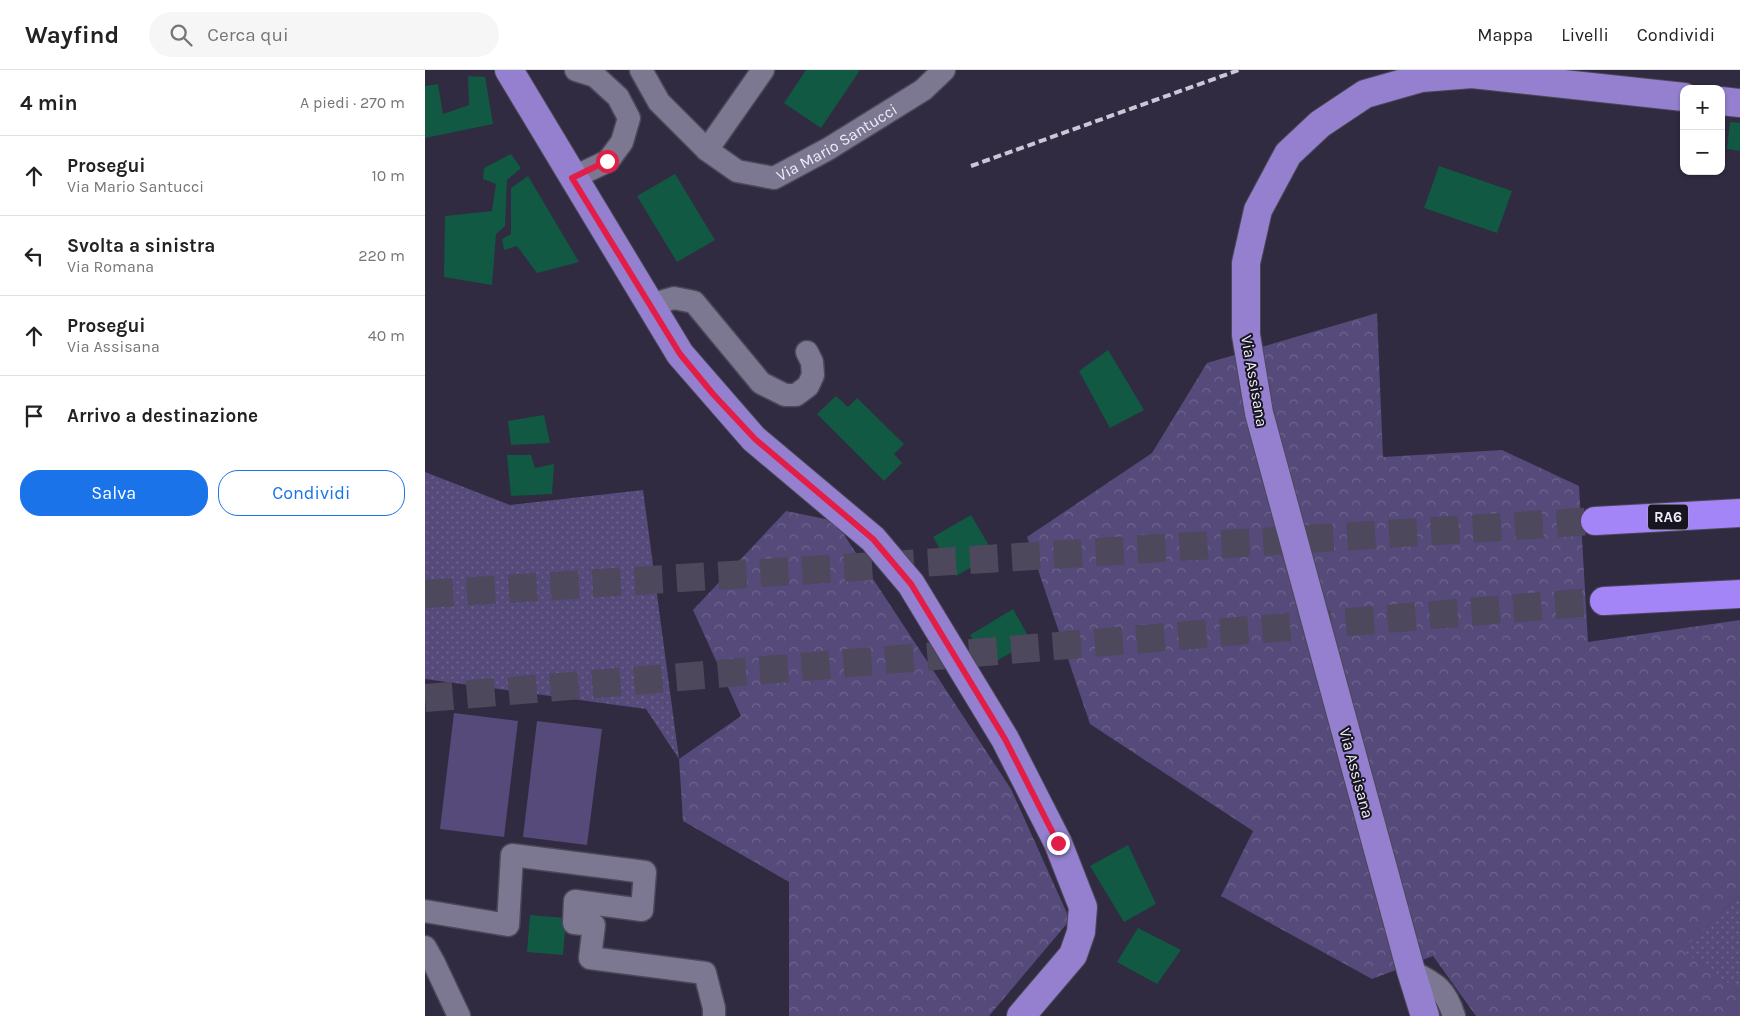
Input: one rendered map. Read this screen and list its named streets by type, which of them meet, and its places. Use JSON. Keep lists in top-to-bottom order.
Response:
{
  "streets": {
    "highway": ["RA6"],
    "main road": ["Via Assisana"],
    "street": ["Via Mario Santucci"]
  },
  "page": {
    "header": "Wayfind",
    "search": "Cerca qui",
    "nav": ["Mappa", "Livelli", "Condividi"],
    "heading": ["4 min", "A piedi · 270 m"],
    "map_buttons": ["+", "−"],
    "list": [
      ["Prosegui", "Via Mario Santucci", "10 m"],
      ["Svolta a sinistra", "Via Romana", "220 m"],
      ["Prosegui", "Via Assisana", "40 m"],
      "Arrivo a destinazione"
    ],
    "buttons": ["Salva", "Condividi"]
  }
}
